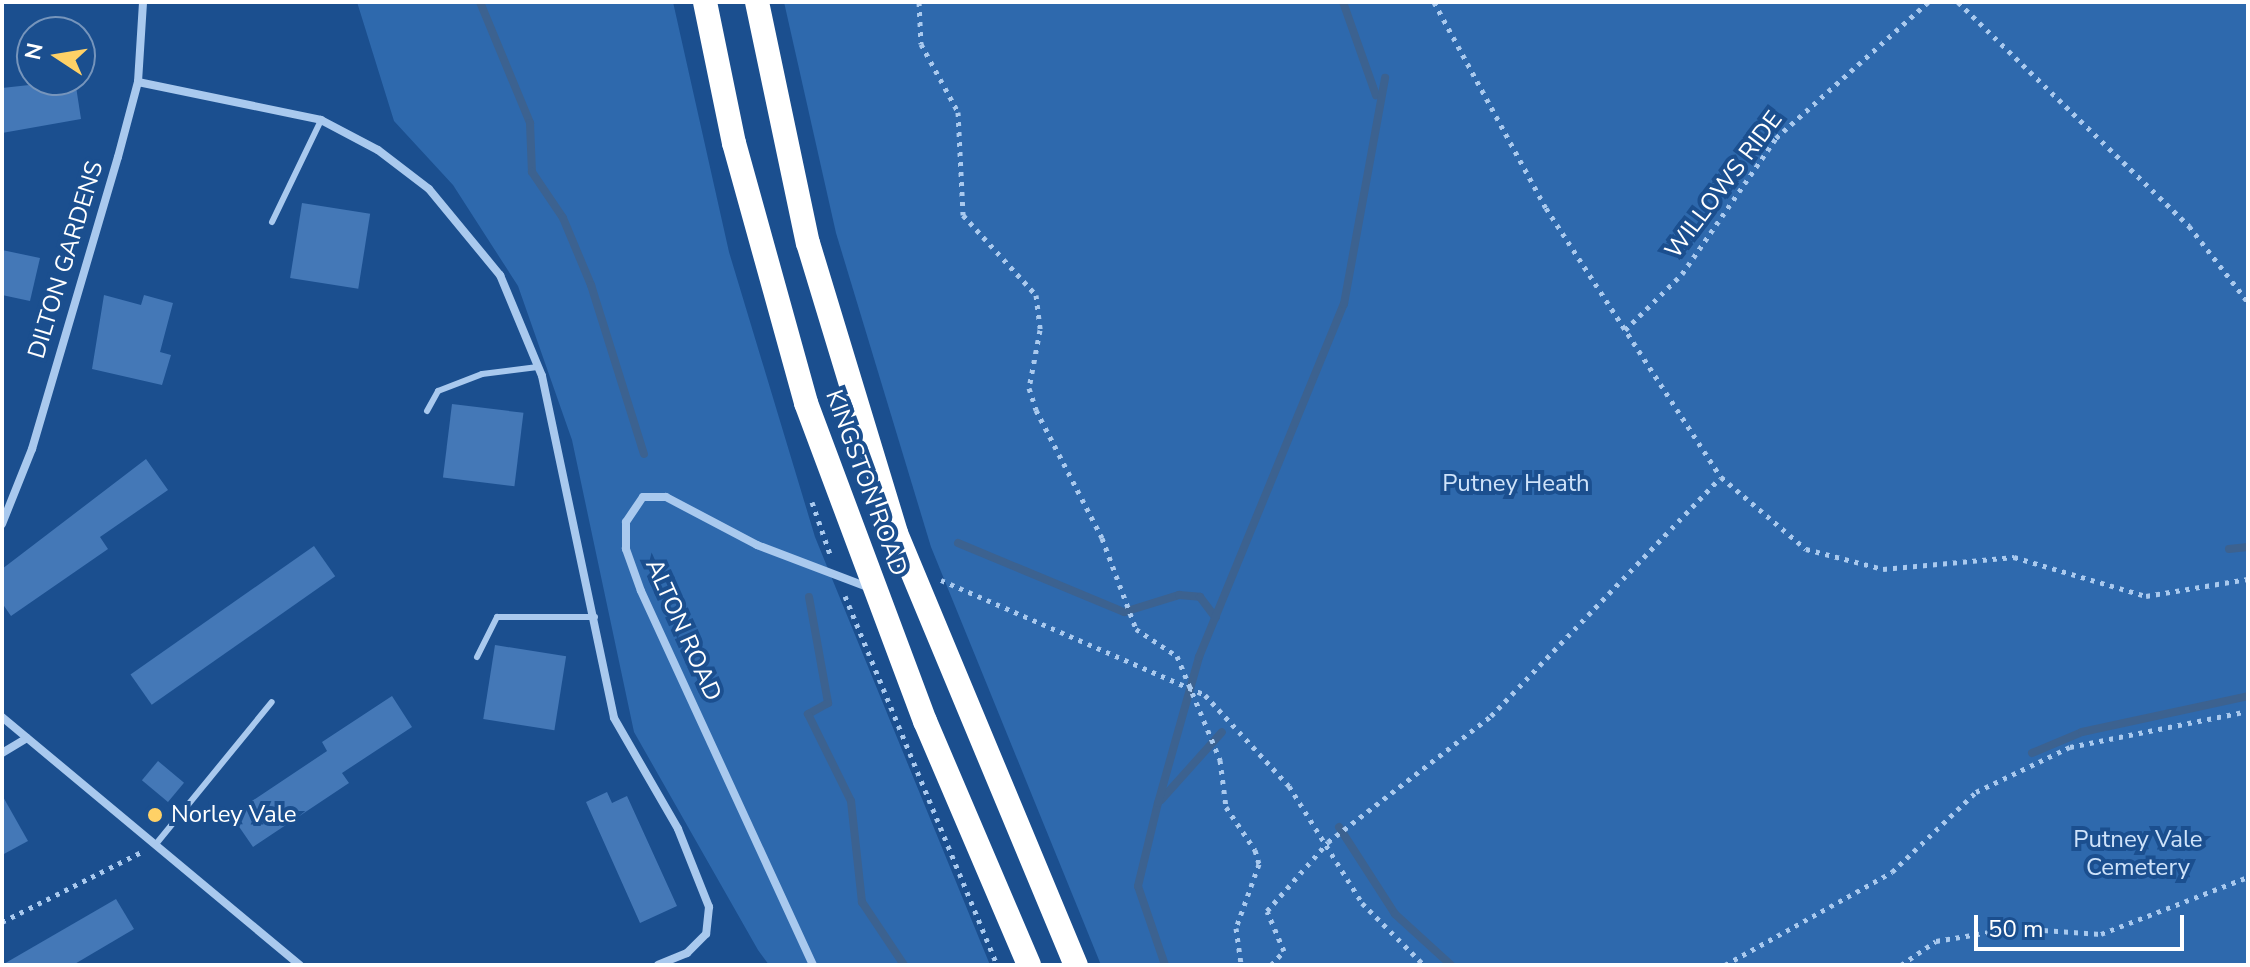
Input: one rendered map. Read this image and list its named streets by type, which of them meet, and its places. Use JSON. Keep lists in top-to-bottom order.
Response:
{
  "streets": {
    "highway": ["KINGSTON ROAD"],
    "street": ["DILTON GARDENS", "ALTON ROAD"],
    "path": ["WILLOWS RIDE"]
  },
  "crossings": [
    ["KINGSTON ROAD", "ALTON ROAD"]
  ],
  "parks": ["Putney Heath", "Putney Vale Cemetery"],
  "places": ["Norley Vale"],
  "scale_bar": "50 m",
  "north": "left"
}
